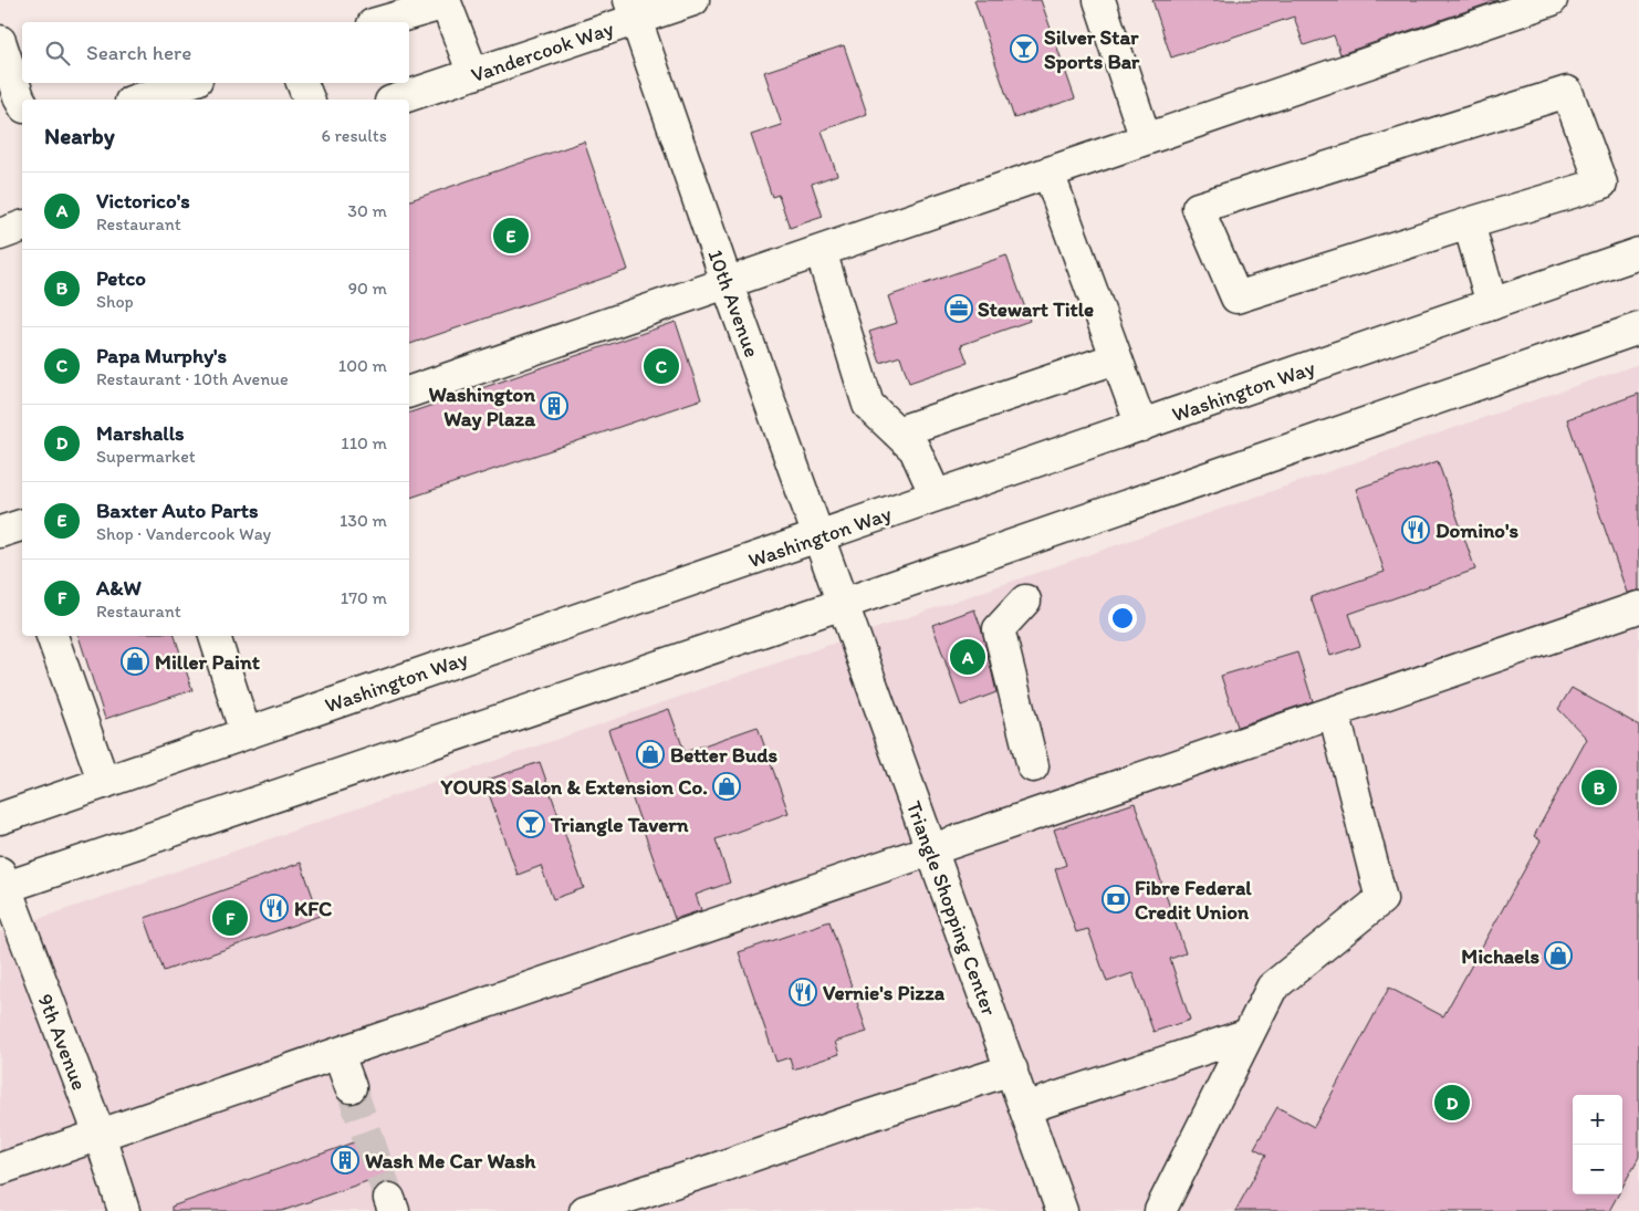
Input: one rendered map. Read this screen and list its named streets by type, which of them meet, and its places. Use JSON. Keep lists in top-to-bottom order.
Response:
{
  "streets": {
    "main road": [
      "Vandercook Way",
      "10th Avenue",
      "Washington Way",
      "Triangle Shopping Center",
      "9th Avenue"
    ]
  },
  "crossings": [
    ["Vandercook Way", "10th Avenue"],
    ["10th Avenue", "Washington Way"],
    ["10th Avenue", "Triangle Shopping Center"]
  ],
  "places": {
    "bar": ["Silver Star Sports Bar", "Triangle Tavern"],
    "office": ["Stewart Title"],
    "building": ["Washington Way Plaza", "Wash Me Car Wash"],
    "restaurant": ["Domino's", "KFC", "Vernie's Pizza"],
    "shop": [
      "Miller Paint",
      "Better Buds",
      "YOURS Salon & Extension Co.",
      "Michaels"
    ],
    "bank": ["Fibre Federal Credit Union"]
  },
  "page": {
    "search": "Search here",
    "heading": ["Nearby", "6 results"],
    "list": [
      {
        "mark": "A",
        "name": "Victorico's",
        "note": "Restaurant",
        "value": "30 m"
      },
      {
        "mark": "B",
        "name": "Petco",
        "note": "Shop",
        "value": "90 m"
      },
      {
        "mark": "C",
        "name": "Papa Murphy's",
        "note": "Restaurant · 10th Avenue",
        "value": "100 m"
      },
      {
        "mark": "D",
        "name": "Marshalls",
        "note": "Supermarket",
        "value": "110 m"
      },
      {
        "mark": "E",
        "name": "Baxter Auto Parts",
        "note": "Shop · Vandercook Way",
        "value": "130 m"
      },
      {
        "mark": "F",
        "name": "A&W",
        "note": "Restaurant",
        "value": "170 m"
      }
    ],
    "pins": [
      "E",
      "C",
      "A",
      "B",
      "F",
      "D"
    ],
    "map_buttons": ["+", "−"]
  }
}
